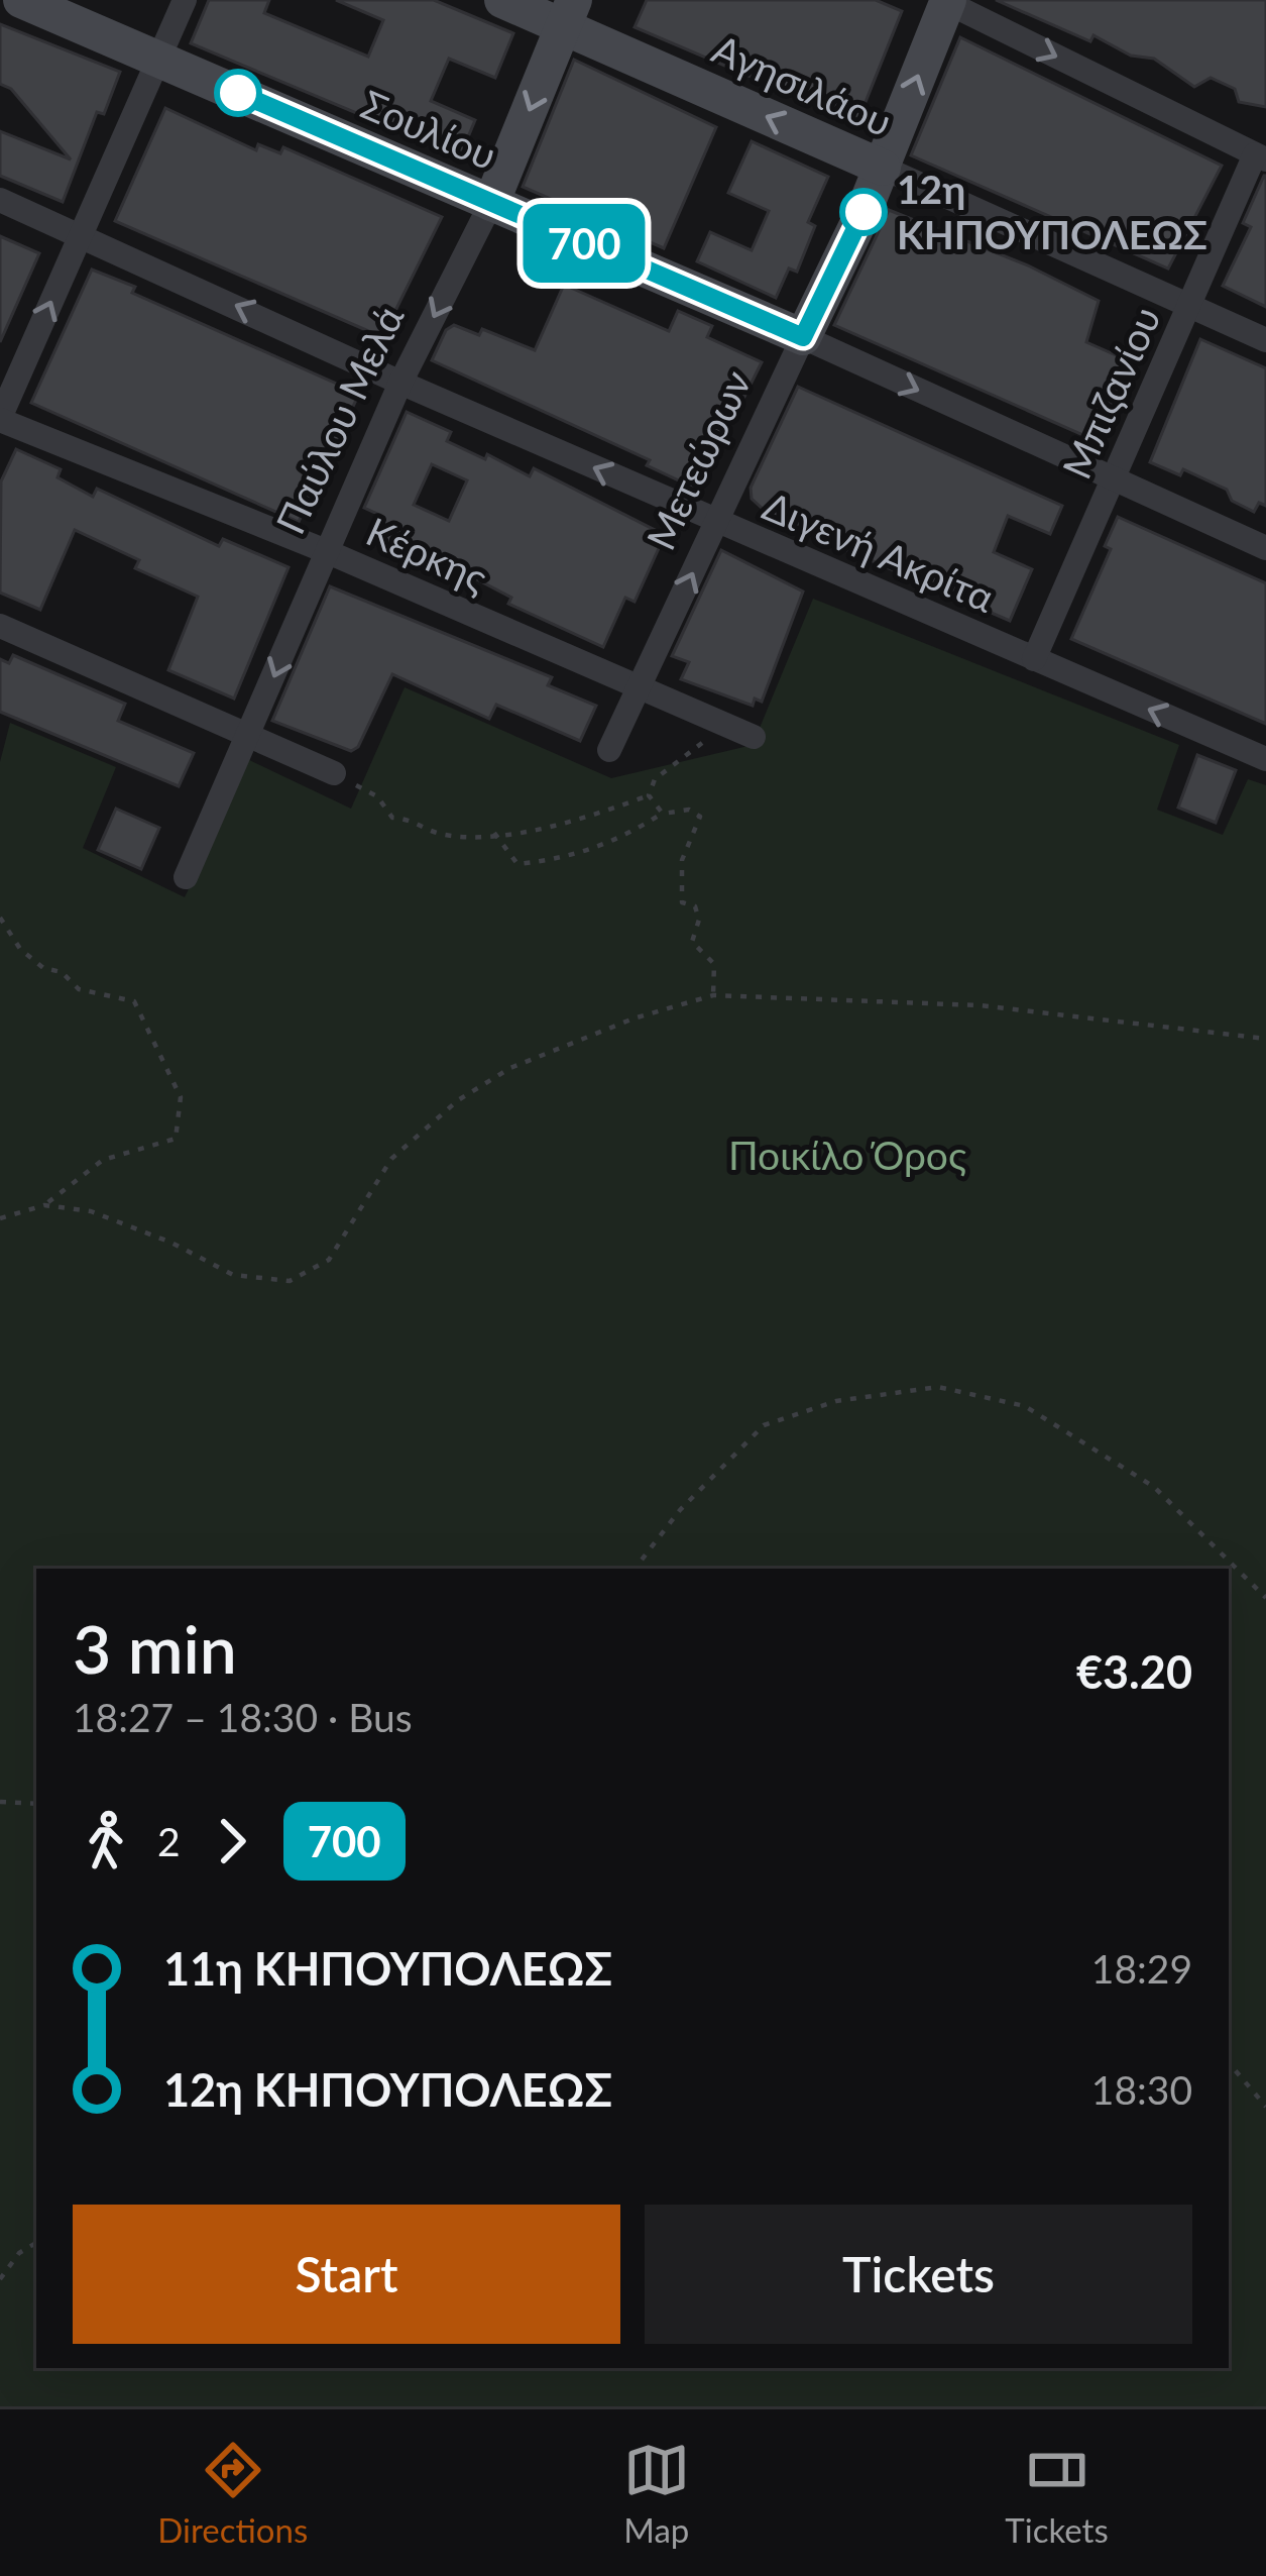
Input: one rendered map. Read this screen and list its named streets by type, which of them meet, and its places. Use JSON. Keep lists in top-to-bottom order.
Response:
{
  "streets": {
    "street": [
      "Αγησιλάου",
      "Σουλίου",
      "Μπιζανίου",
      "Παύλου Μελά",
      "Μετεώρων",
      "Διγενή Ακρίτα",
      "Κέρκης"
    ]
  },
  "crossings": [
    ["Αγησιλάου", "Μπιζανίου"],
    ["Αγησιλάου", "Παύλου Μελά"],
    ["Αγησιλάου", "Μετεώρων"],
    ["Σουλίου", "Μπιζανίου"],
    ["Σουλίου", "Παύλου Μελά"],
    ["Σουλίου", "Μετεώρων"],
    ["Μπιζανίου", "Διγενή Ακρίτα"],
    ["Παύλου Μελά", "Διγενή Ακρίτα"],
    ["Παύλου Μελά", "Κέρκης"],
    ["Μετεώρων", "Διγενή Ακρίτα"],
    ["Μετεώρων", "Κέρκης"]
  ],
  "one_way": [
    "Αγησιλάου",
    "Παύλου Μελά",
    "Μετεώρων",
    "Διγενή Ακρίτα"
  ],
  "parks": ["Ποικίλο Όρος"],
  "places": ["12η ΚΗΠΟΥΠΟΛΕΩΣ"],
  "lines": ["bus line 700"],
  "page": {
    "on_map": "700",
    "heading": ["3 min", "18:27 – 18:30 · Bus", "€3.20"],
    "legs": ["2", "700"],
    "list": [
      {
        "name": "11η ΚΗΠΟΥΠΟΛΕΩΣ",
        "value": "18:29"
      },
      {
        "name": "12η ΚΗΠΟΥΠΟΛΕΩΣ",
        "value": "18:30"
      }
    ],
    "buttons": ["Start", "Tickets"],
    "tabs": ["Directions", "Map", "Tickets"]
  }
}
